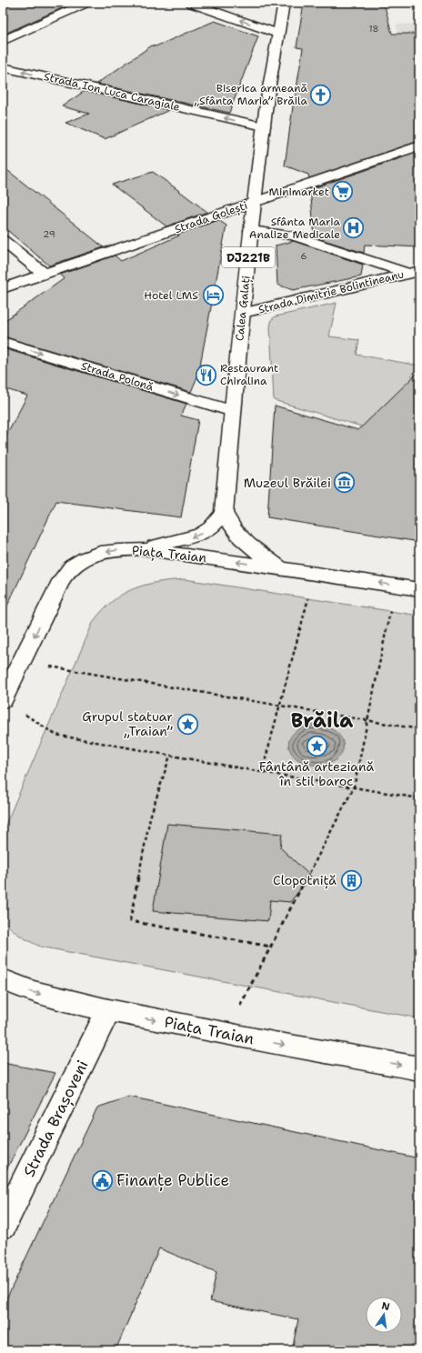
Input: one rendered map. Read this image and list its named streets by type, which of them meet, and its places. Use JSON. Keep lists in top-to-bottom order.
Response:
{
  "streets": {
    "street": [
      "Strada Ion Luca Caragiale",
      "Strada Golești",
      "DJ221B",
      "Strada Dimitrie Bolintineanu",
      "Calea Galați",
      "Strada Polonă",
      "Piața Traian",
      "Strada Brașoveni"
    ]
  },
  "crossings": [
    ["Strada Ion Luca Caragiale", "Calea Galați"],
    ["Strada Golești", "Calea Galați"],
    ["Strada Dimitrie Bolintineanu", "Calea Galați"],
    ["Calea Galați", "Strada Polonă"],
    ["Piața Traian", "Strada Brașoveni"]
  ],
  "one_way": ["Strada Polonă"],
  "districts": ["Brăila"],
  "places": {
    "church": ["Biserica armeană „Sfânta Maria” Brăila"],
    "supermarket": ["Minimarket"],
    "hospital": ["Sfânta Maria Analize Medicale"],
    "hotel": ["Hotel LMS"],
    "restaurant": ["Restaurant Chiralina"],
    "museum": ["Muzeul Brăilei"],
    "place": ["Grupul statuar „Traian”", "Fântână arteziană în stil baroc"],
    "building": ["Clopotniță"],
    "public building": ["Finanțe Publice"]
  },
  "house_numbers": ["18", "29", "6"],
  "north": "top"
}
